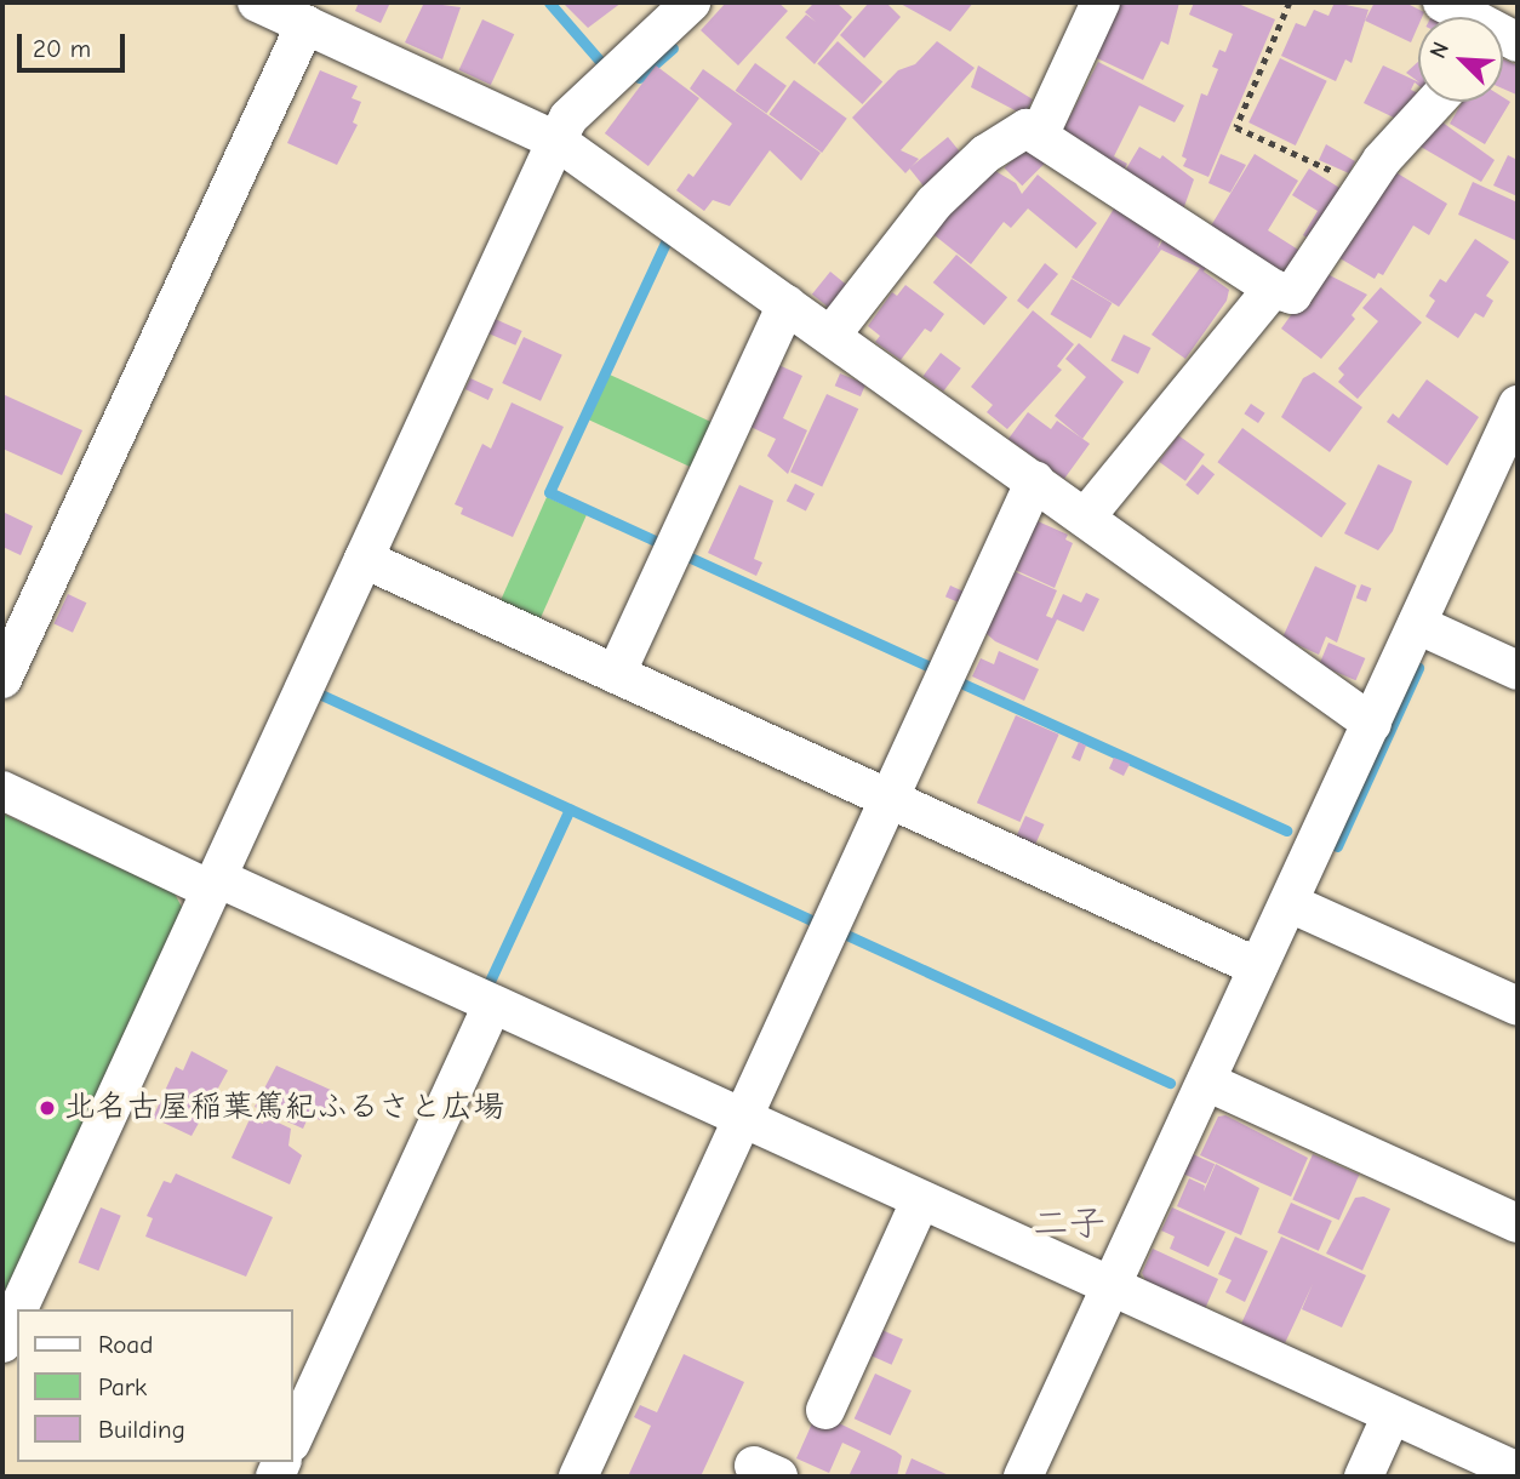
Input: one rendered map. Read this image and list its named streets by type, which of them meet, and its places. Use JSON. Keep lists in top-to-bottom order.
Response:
{
  "districts": ["二子"],
  "places": ["北名古屋稲葉篤紀ふるさと広場"],
  "legend": ["Road", "Park", "Building"],
  "scale_bar": "20 m",
  "north": "top left"
}
